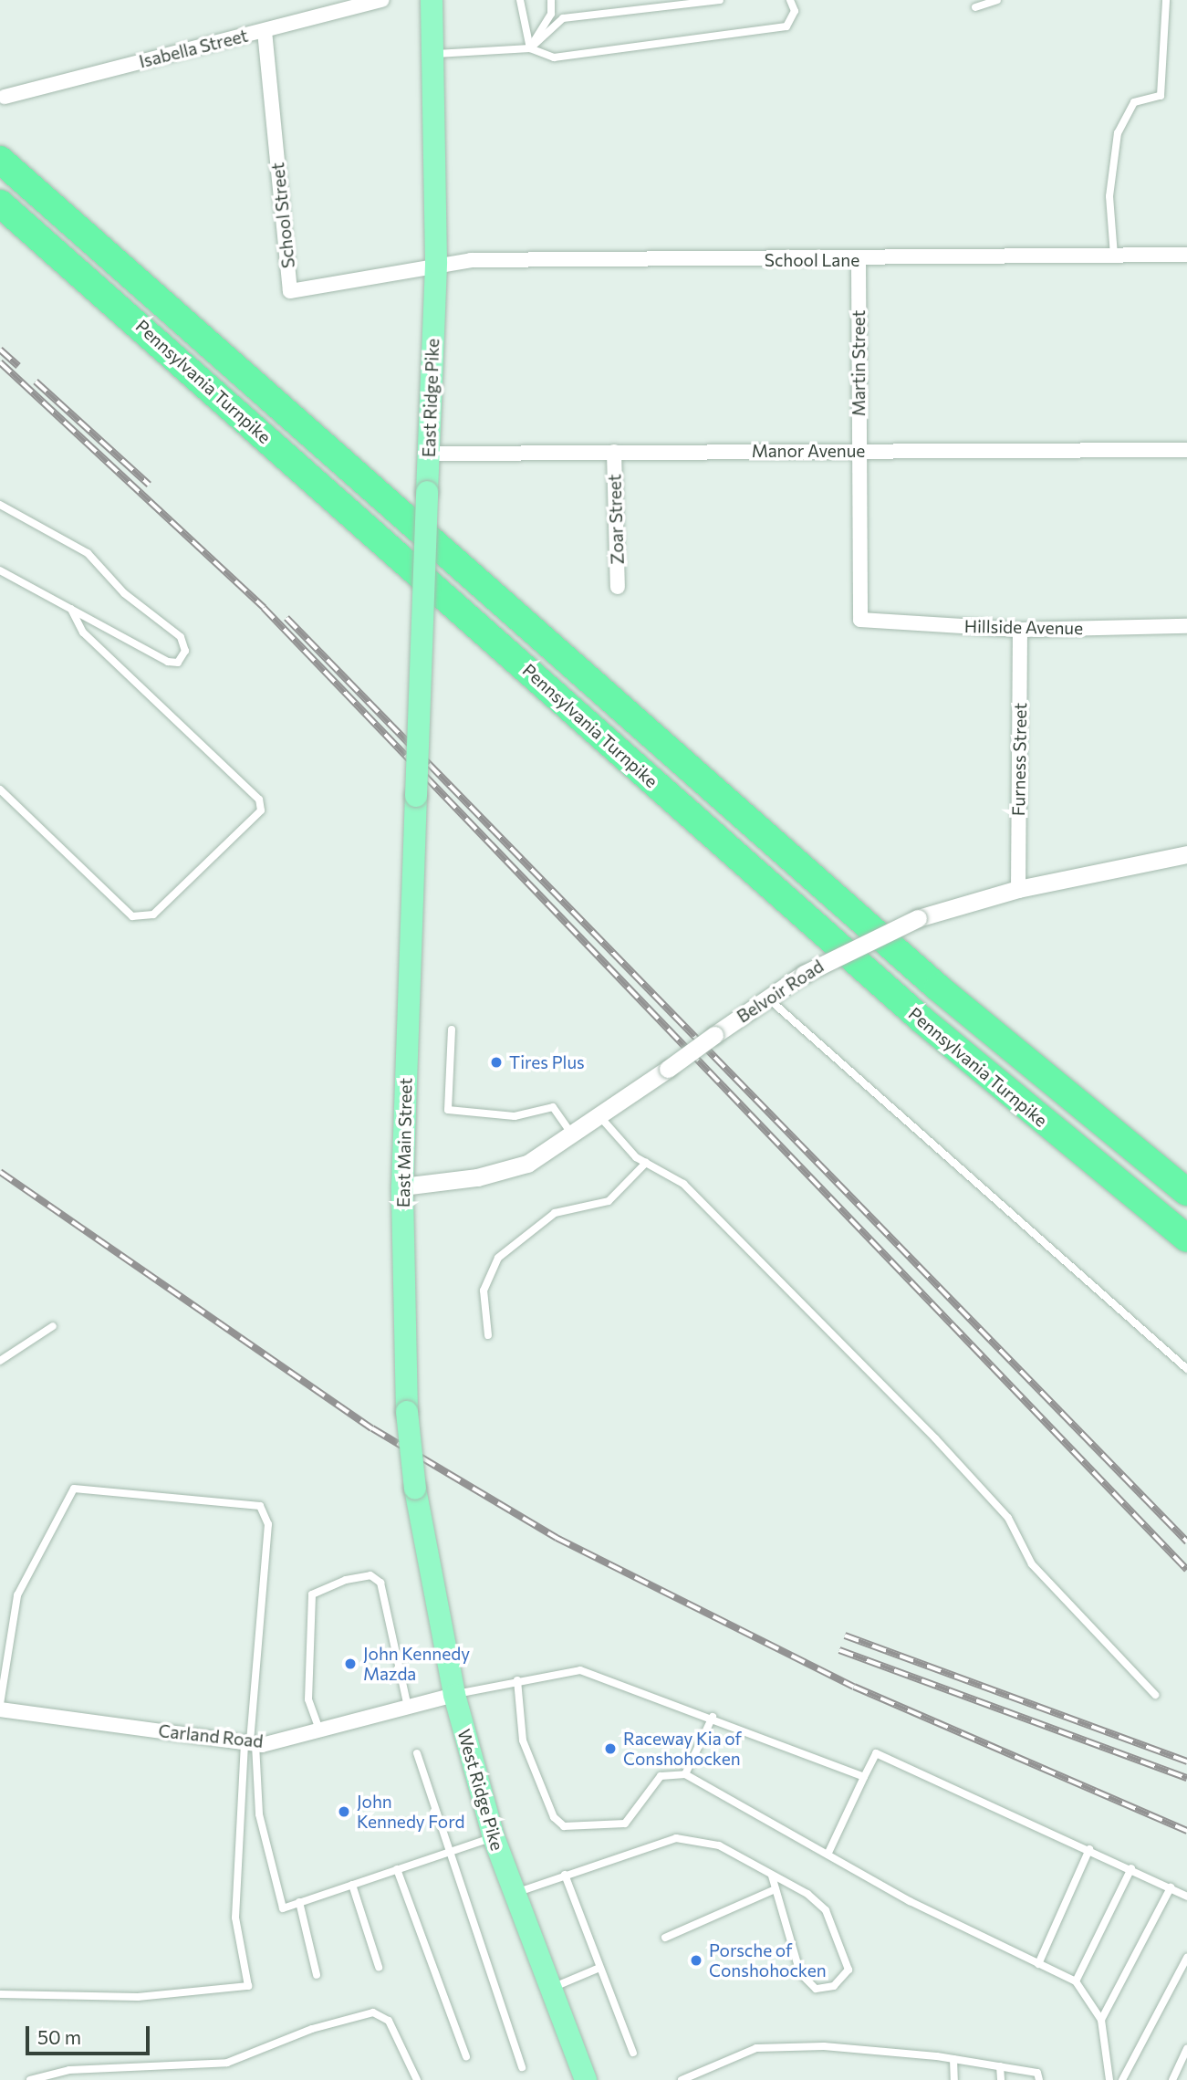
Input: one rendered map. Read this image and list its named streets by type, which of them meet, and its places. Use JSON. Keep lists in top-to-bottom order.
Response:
{
  "streets": {
    "highway": ["Pennsylvania Turnpike"],
    "main road": ["East Ridge Pike", "East Main Street", "West Ridge Pike"],
    "street": [
      "Isabella Street",
      "School Street",
      "School Lane",
      "Martin Street",
      "Manor Avenue",
      "Zoar Street",
      "Hillside Avenue",
      "Furness Street",
      "Belvoir Road",
      "Carland Road"
    ]
  },
  "crossings": [
    ["Isabella Street", "School Street"],
    ["School Street", "School Lane"],
    ["School Street", "East Ridge Pike"],
    ["School Lane", "Martin Street"],
    ["School Lane", "East Ridge Pike"],
    ["Martin Street", "Manor Avenue"],
    ["Martin Street", "Hillside Avenue"],
    ["East Ridge Pike", "Manor Avenue"],
    ["East Ridge Pike", "East Main Street"],
    ["Manor Avenue", "Zoar Street"],
    ["Hillside Avenue", "Furness Street"],
    ["Furness Street", "Belvoir Road"],
    ["Belvoir Road", "East Main Street"],
    ["East Main Street", "West Ridge Pike"],
    ["Carland Road", "West Ridge Pike"]
  ],
  "places": [
    "Tires Plus",
    "John Kennedy Mazda",
    "Raceway Kia of Conshohocken",
    "John Kennedy Ford",
    "Porsche of Conshohocken"
  ],
  "scale_bar": "50 m"
}
